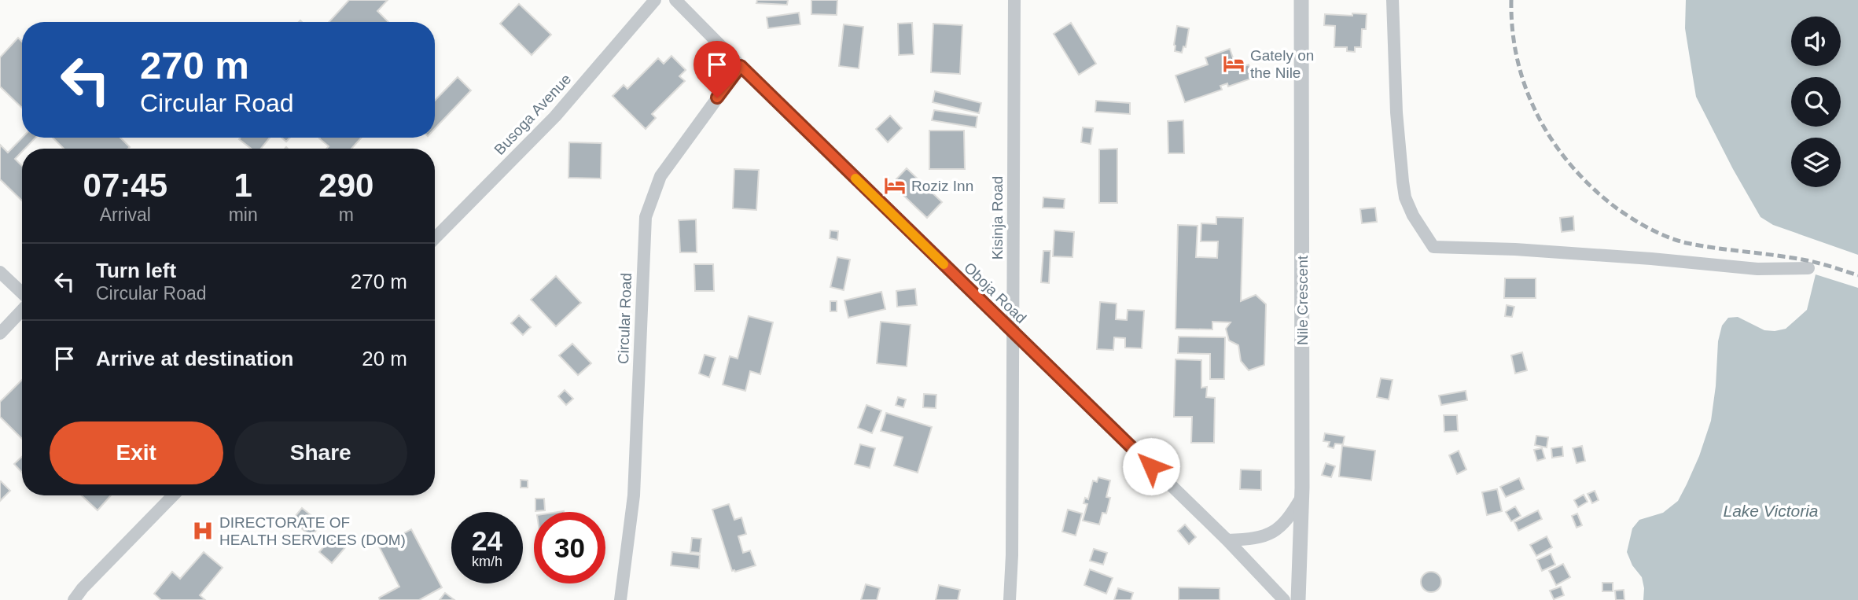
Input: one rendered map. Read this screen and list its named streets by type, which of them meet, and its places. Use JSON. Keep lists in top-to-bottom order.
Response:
{
  "streets": {
    "street": [
      "Busoga Avenue",
      "Kisinja Road",
      "Oboja Road",
      "Nile Crescent",
      "Circular Road"
    ]
  },
  "crossings": [
    ["Kisinja Road", "Oboja Road"],
    ["Oboja Road", "Circular Road"]
  ],
  "water": ["Lake Victoria"],
  "places": {
    "hotel": ["Gately on the Nile", "Roziz Inn"],
    "hospital": ["DIRECTORATE OF HEALTH SERVICES (DOM)"]
  },
  "page": {
    "turn": ["270 m", "Circular Road"],
    "eta": [
      "07:45",
      "Arrival",
      "1",
      "min",
      "290",
      "m"
    ],
    "list": [
      {
        "name": "Turn left",
        "note": "Circular Road",
        "value": "270 m"
      },
      {
        "name": "Arrive at destination",
        "value": "20 m"
      }
    ],
    "buttons": ["Exit", "Share"],
    "speed": "24 km/h",
    "limit": "30"
  }
}
